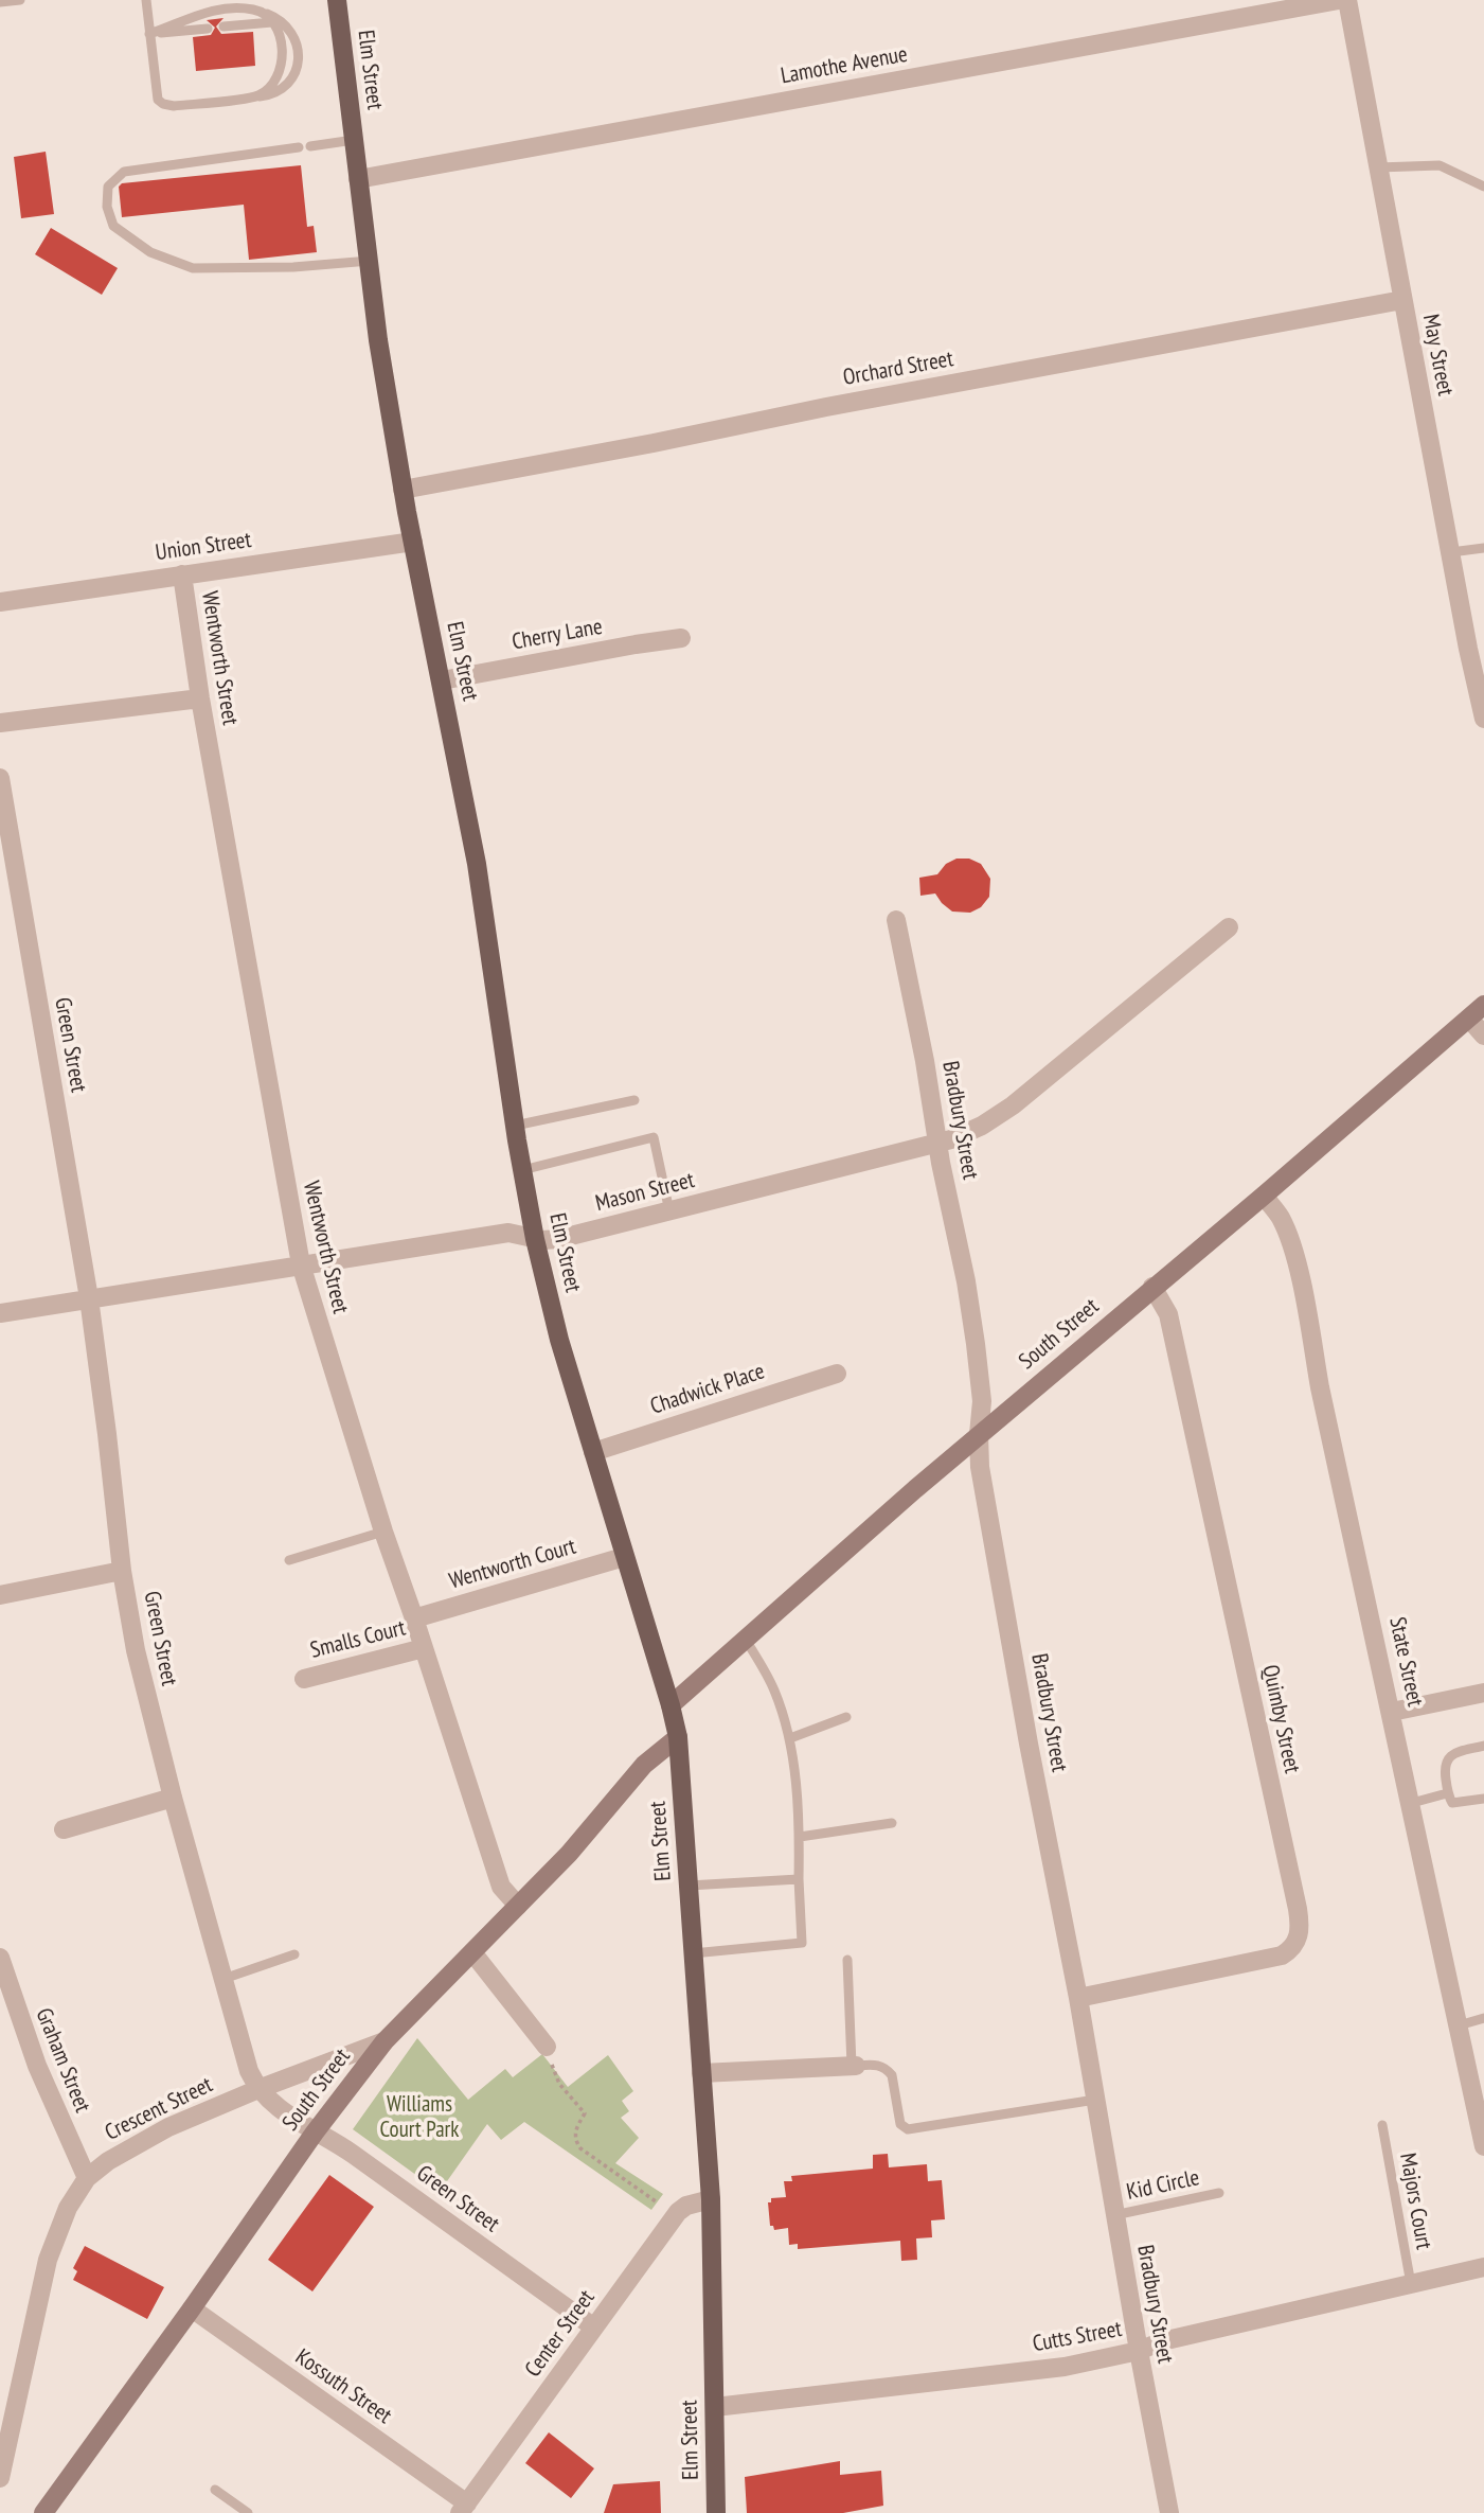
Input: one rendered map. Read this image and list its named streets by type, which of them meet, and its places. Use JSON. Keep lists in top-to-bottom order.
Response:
{
  "streets": {
    "main road": ["Elm Street"],
    "street": [
      "Lamothe Avenue",
      "May Street",
      "Orchard Street",
      "Union Street",
      "Cherry Lane",
      "Wentworth Street",
      "Green Street",
      "Bradbury Street",
      "Mason Street",
      "South Street",
      "Chadwick Place",
      "Wentworth Court",
      "Smalls Court",
      "State Street",
      "Quimby Street",
      "Graham Street",
      "Crescent Street",
      "Center Street",
      "Cutts Street",
      "Kossuth Street"
    ],
    "lane": ["Kid Circle", "Majors Court"]
  },
  "crossings": [
    ["Lamothe Avenue", "Elm Street"],
    ["Elm Street", "Orchard Street"],
    ["Elm Street", "Union Street"],
    ["Elm Street", "Cherry Lane"],
    ["Elm Street", "Mason Street"],
    ["Elm Street", "South Street"],
    ["Elm Street", "Chadwick Place"],
    ["Elm Street", "Wentworth Court"],
    ["Elm Street", "Center Street"],
    ["Elm Street", "Cutts Street"],
    ["May Street", "Orchard Street"],
    ["Union Street", "Wentworth Street"],
    ["Wentworth Street", "Mason Street"],
    ["Wentworth Street", "South Street"],
    ["Wentworth Street", "Wentworth Court"],
    ["Wentworth Street", "Smalls Court"],
    ["Green Street", "Mason Street"],
    ["Green Street", "South Street"],
    ["Green Street", "Crescent Street"],
    ["Green Street", "Center Street"],
    ["Bradbury Street", "Mason Street"],
    ["Bradbury Street", "South Street"],
    ["Bradbury Street", "Quimby Street"],
    ["Bradbury Street", "Kid Circle"],
    ["Bradbury Street", "Cutts Street"],
    ["South Street", "State Street"],
    ["South Street", "Quimby Street"],
    ["South Street", "Crescent Street"],
    ["South Street", "Kossuth Street"],
    ["Graham Street", "Crescent Street"],
    ["Majors Court", "Cutts Street"],
    ["Center Street", "Kossuth Street"]
  ],
  "parks": ["Williams Court Park"]
}
